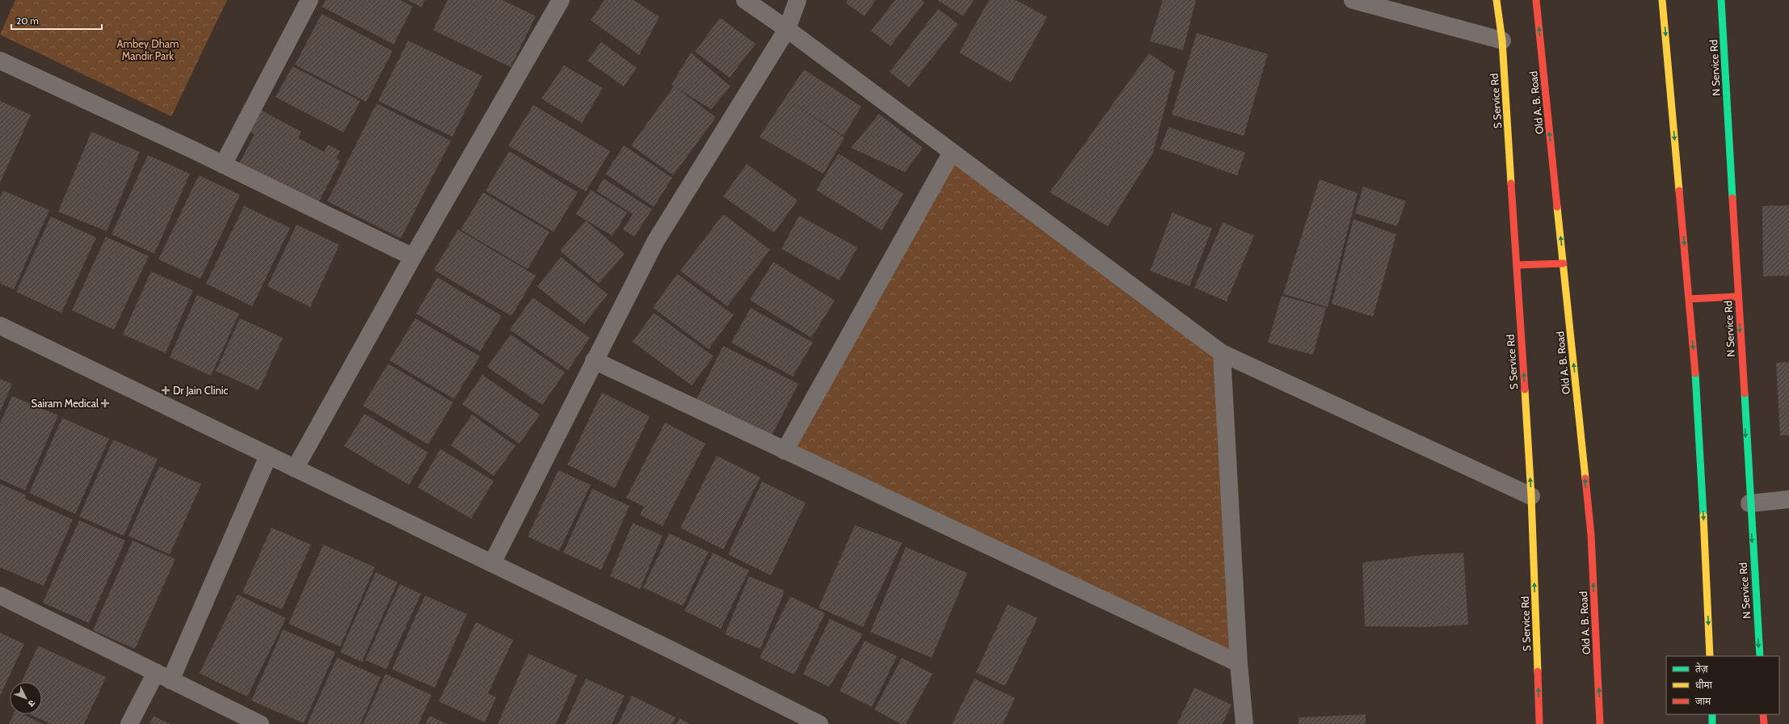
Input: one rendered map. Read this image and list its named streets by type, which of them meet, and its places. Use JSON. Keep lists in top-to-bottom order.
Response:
{
  "streets": {
    "main road": ["N Service Rd", "S Service Rd", "Old A. B. Road"]
  },
  "one_way": ["S Service Rd", "Old A. B. Road"],
  "parks": ["Ambey Dham Mandir Park"],
  "places": {
    "health": ["Dr Jain Clinic", "Sairam Medical"]
  },
  "legend": ["तेज़", "धीमा", "जाम"],
  "scale_bar": "20 m",
  "north": "bottom right"
}
